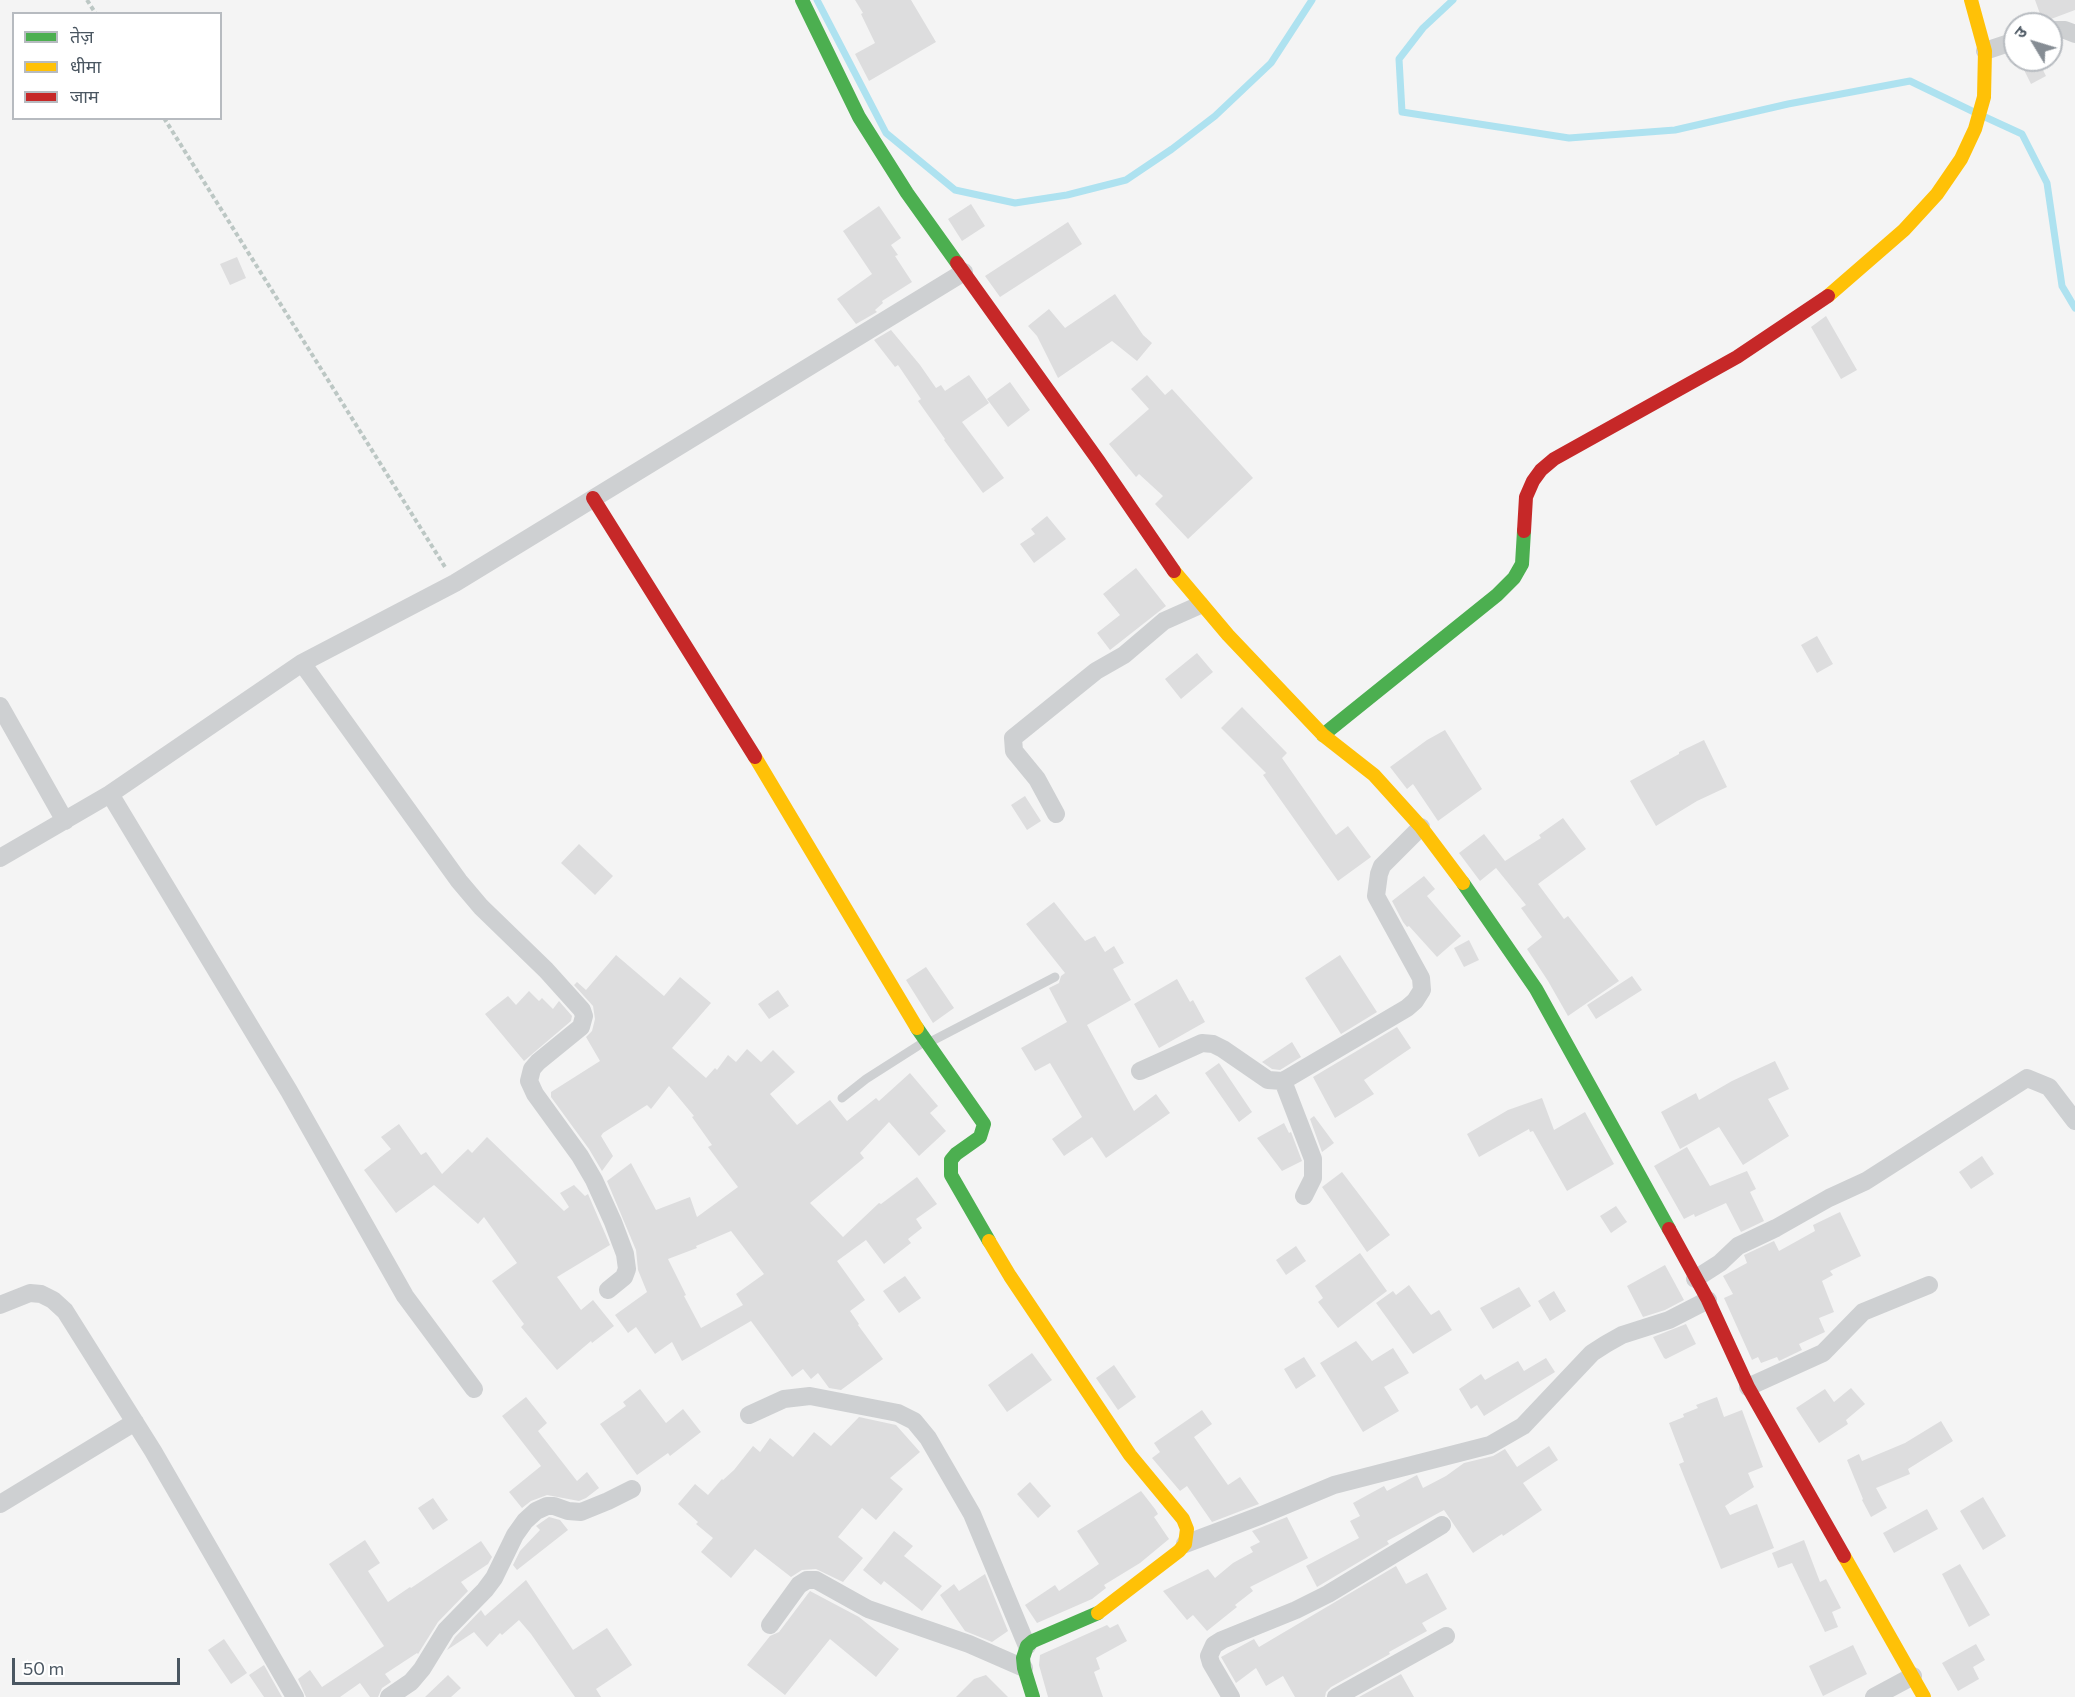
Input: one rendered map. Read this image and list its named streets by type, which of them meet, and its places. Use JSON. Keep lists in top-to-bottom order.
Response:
{
  "legend": ["तेज़", "धीमा", "जाम"],
  "scale_bar": "50 m",
  "north": "top left"
}
